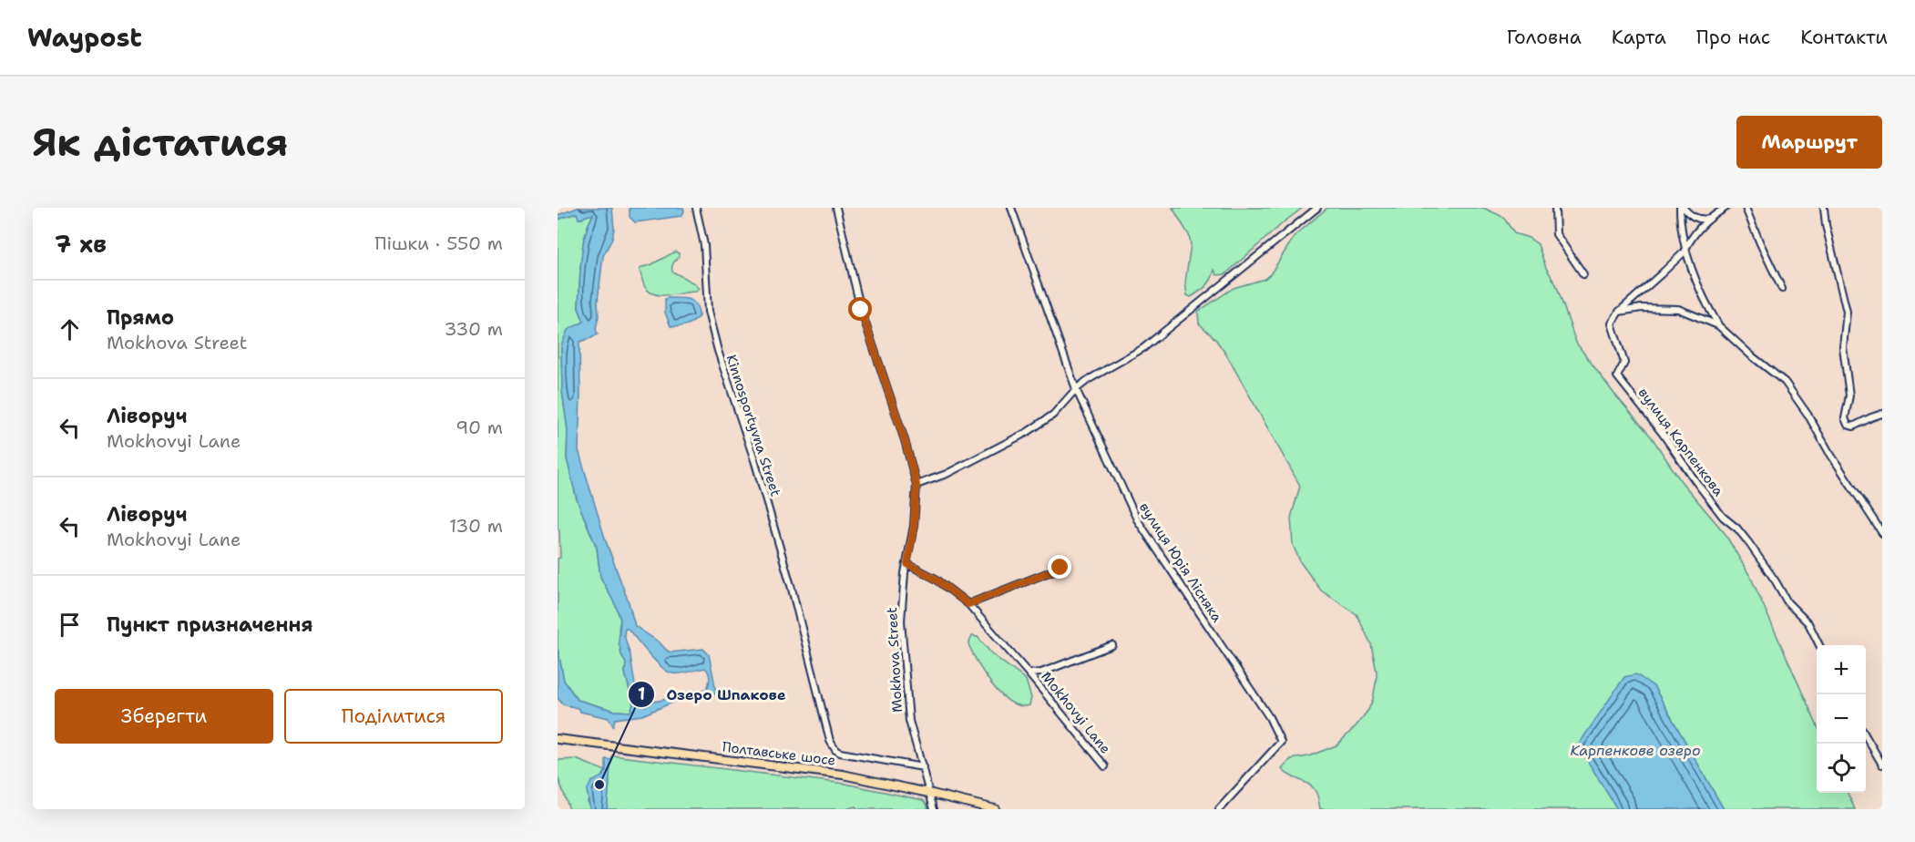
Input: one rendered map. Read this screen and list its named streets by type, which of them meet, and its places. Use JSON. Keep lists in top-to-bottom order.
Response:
{
  "streets": {
    "main road": ["Полтавське шосе"],
    "street": [
      "Kinnosportyvna Street",
      "вулиця Карпенкова",
      "вулиця Юрія Лісняка",
      "Mokhova Street",
      "Mokhovyi Lane"
    ]
  },
  "crossings": [
    ["Kinnosportyvna Street", "Mokhova Street"],
    ["Mokhova Street", "Mokhovyi Lane"],
    ["Mokhova Street", "Полтавське шосе"]
  ],
  "water": ["Карпенкове озеро"],
  "places": ["Озеро Шпакове"],
  "page": {
    "header": "Waypost",
    "nav": [
      "Головна",
      "Карта",
      "Про нас",
      "Контакти"
    ],
    "buttons": [
      "Маршрут",
      ["Зберегти", "Поділитися"]
    ],
    "title": "Як дістатися",
    "heading": ["7 хв", "Пішки · 550 m"],
    "list": [
      ["Прямо", "Mokhova Street", "330 m"],
      ["Ліворуч", "Mokhovyi Lane", "90 m"],
      ["Ліворуч", "Mokhovyi Lane", "130 m"],
      "Пункт призначення"
    ],
    "map_buttons": ["+", "−"]
  }
}
